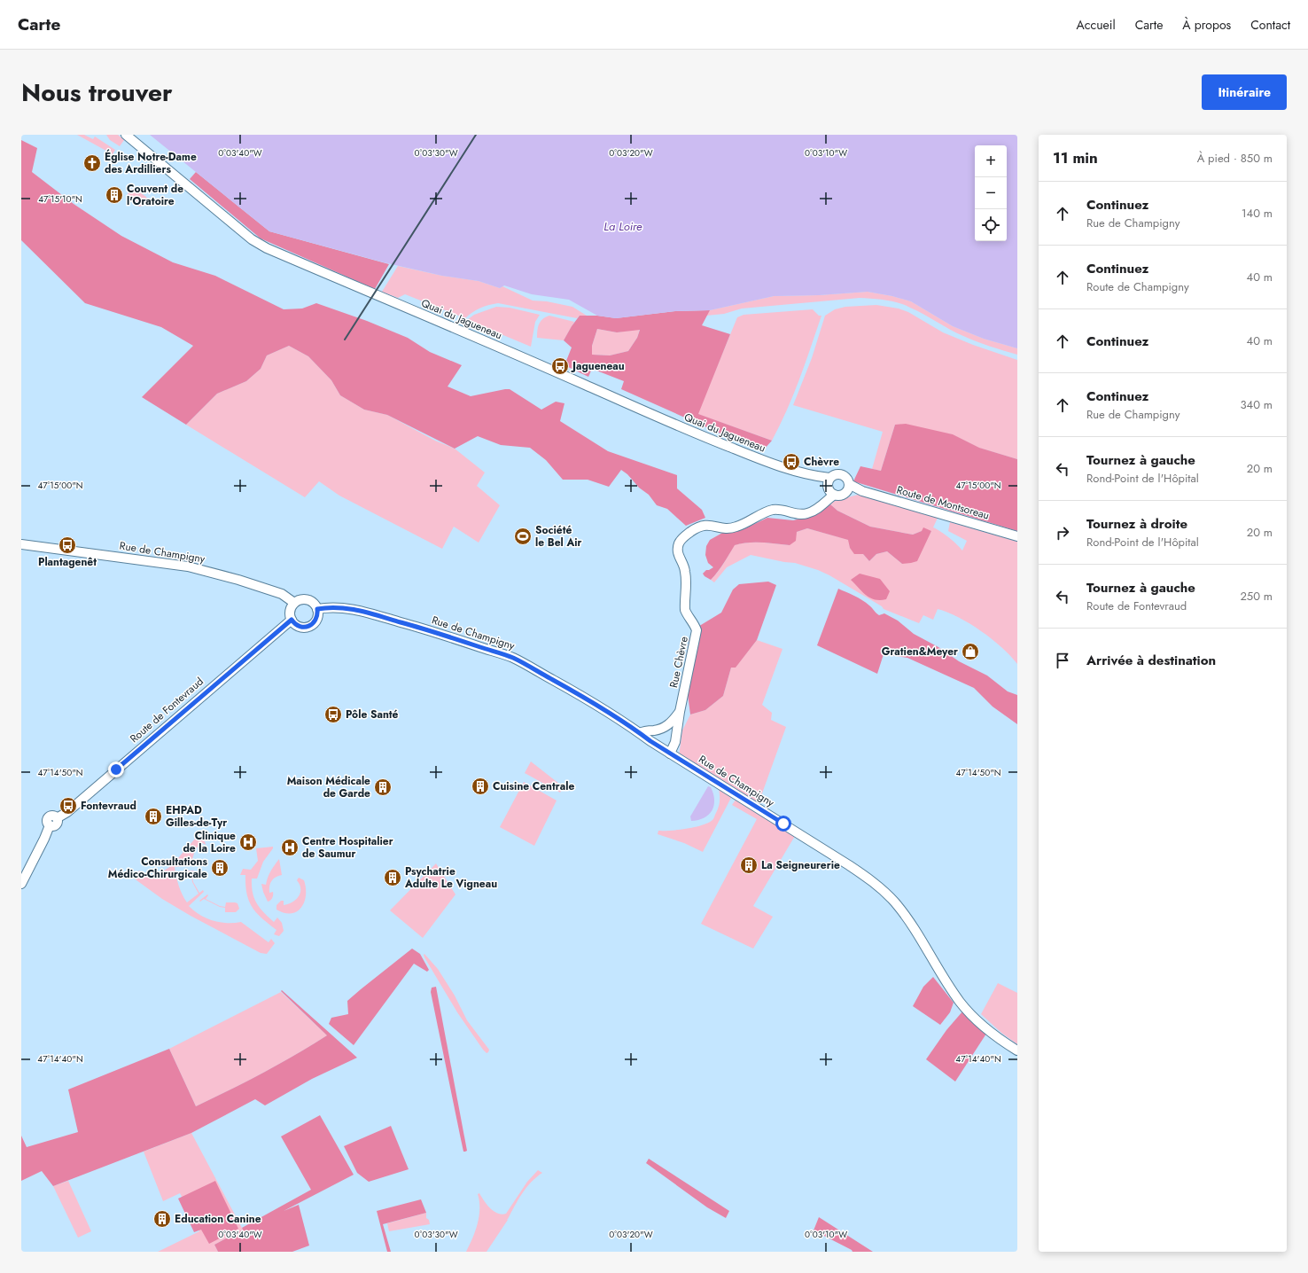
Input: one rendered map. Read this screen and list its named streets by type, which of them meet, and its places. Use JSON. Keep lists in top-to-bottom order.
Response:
{
  "streets": {
    "street": [
      "Quai du Jagueneau",
      "Route de Montsoreau",
      "Rue de Champigny",
      "Rue Chèvre",
      "Route de Fontevraud"
    ]
  },
  "crossings": [
    ["Route de Montsoreau", "Rue Chèvre"],
    ["Rue de Champigny", "Rue Chèvre"],
    ["Rue de Champigny", "Route de Fontevraud"]
  ],
  "water": ["La Loire"],
  "places": {
    "church": ["Église Notre-Dame des Ardilliers"],
    "building": [
      "Couvent de l'Oratoire",
      "Cuisine Centrale",
      "Maison Médicale de Garde",
      "EHPAD Gilles-de-Tyr",
      "La Seigneurerie",
      "Consultations Médico-Chirurgicale",
      "Psychatrie Adulte Le Vigneau",
      "Education Canine"
    ],
    "bus stop": [
      "Jagueneau",
      "Chèvre",
      "Plantagenêt",
      "Pôle Santé",
      "Fontevraud"
    ],
    "sports": ["Société le Bel Air"],
    "shop": ["Gratien&Meyer"],
    "hospital": ["Clinique de la Loire", "Centre Hospitalier de Saumur"]
  },
  "page": {
    "header": "Carte",
    "nav": [
      "Accueil",
      "Carte",
      "À propos",
      "Contact"
    ],
    "title": "Nous trouver",
    "buttons": "Itinéraire",
    "heading": ["11 min", "À pied · 850 m"],
    "map_buttons": ["+", "−"],
    "list": [
      ["Continuez", "Rue de Champigny", "140 m"],
      ["Continuez", "Route de Champigny", "40 m"],
      ["Continuez", "40 m"],
      ["Continuez", "Rue de Champigny", "340 m"],
      ["Tournez à gauche", "Rond-Point de l'Hôpital", "20 m"],
      ["Tournez à droite", "Rond-Point de l'Hôpital", "20 m"],
      ["Tournez à gauche", "Route de Fontevraud", "250 m"],
      "Arrivée à destination"
    ]
  },
  "coordinates": [
    "0°03'40\"W",
    "0°03'30\"W",
    "0°03'20\"W",
    "0°03'10\"W",
    "47°15'10\"N",
    "47°15'00\"N",
    "47°14'50\"N",
    "47°14'40\"N"
  ]
}
